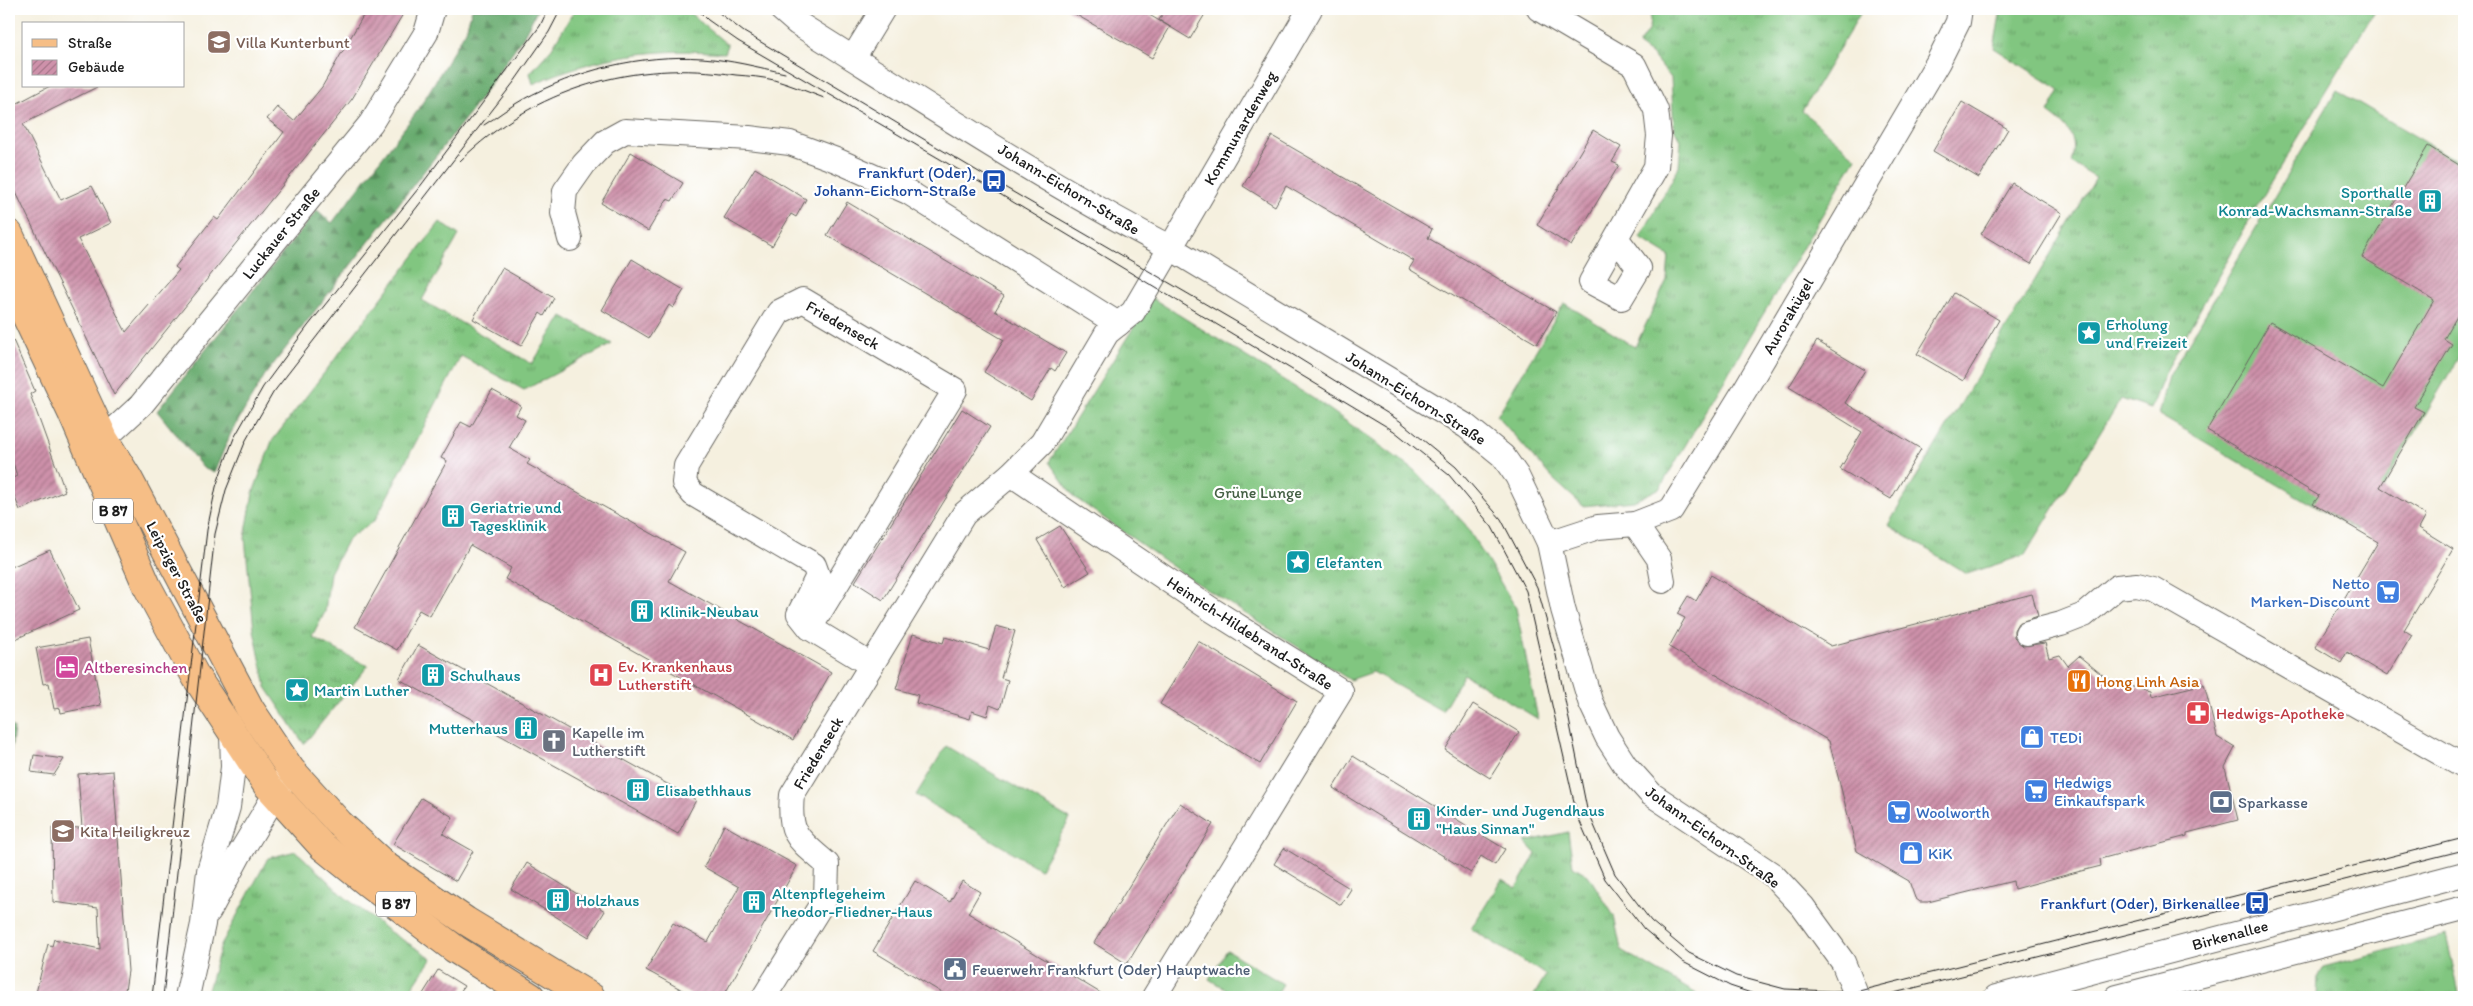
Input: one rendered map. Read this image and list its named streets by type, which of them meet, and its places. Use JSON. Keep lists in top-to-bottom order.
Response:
{
  "streets": {
    "main road": ["B 87", "Leipziger Straße"],
    "street": [
      "Kommunardenweg",
      "Johann-Eichorn-Straße",
      "Luckauer Straße",
      "Aurorahügel",
      "Friedenseck",
      "Heinrich-Hildebrand-Straße",
      "Birkenallee"
    ]
  },
  "crossings": [
    ["Kommunardenweg", "Johann-Eichorn-Straße"],
    ["Kommunardenweg", "Friedenseck"],
    ["Johann-Eichorn-Straße", "Aurorahügel"],
    ["Johann-Eichorn-Straße", "Friedenseck"],
    ["Luckauer Straße", "Leipziger Straße"],
    ["Friedenseck", "Heinrich-Hildebrand-Straße"],
    ["B 87", "Leipziger Straße"]
  ],
  "parks": ["Grüne Lunge"],
  "places": {
    "school or university": ["Villa Kunterbunt", "Kita Heiligkreuz"],
    "bus stop": ["Frankfurt (Oder), Johann-Eichorn-Straße", "Frankfurt (Oder), Birkenallee"],
    "building": [
      "Sporthalle Konrad-Wachsmann-Straße",
      "Geriatrie und Tagesklinik",
      "Klinik-Neubau",
      "Schulhaus",
      "Mutterhaus",
      "Elisabethhaus",
      "Kinder- und Jugendhaus \"Haus Sinnan\"",
      "Holzhaus",
      "Altenpflegeheim Theodor-Fliedner-Haus"
    ],
    "place": ["Erholung und Freizeit", "Elefanten", "Martin Luther"],
    "supermarket": ["Netto Marken-Discount", "Hedwigs Einkaufspark", "Woolworth"],
    "hotel": ["Altberesinchen"],
    "hospital": ["Ev. Krankenhaus Lutherstift"],
    "restaurant": ["Hong Linh Asia"],
    "pharmacy": ["Hedwigs-Apotheke"],
    "shop": ["TEDi", "KiK"],
    "church": ["Kapelle im Lutherstift"],
    "bank": ["Sparkasse"],
    "public building": ["Feuerwehr Frankfurt (Oder) Hauptwache"]
  },
  "legend": ["Straße", "Gebäude"]
}
